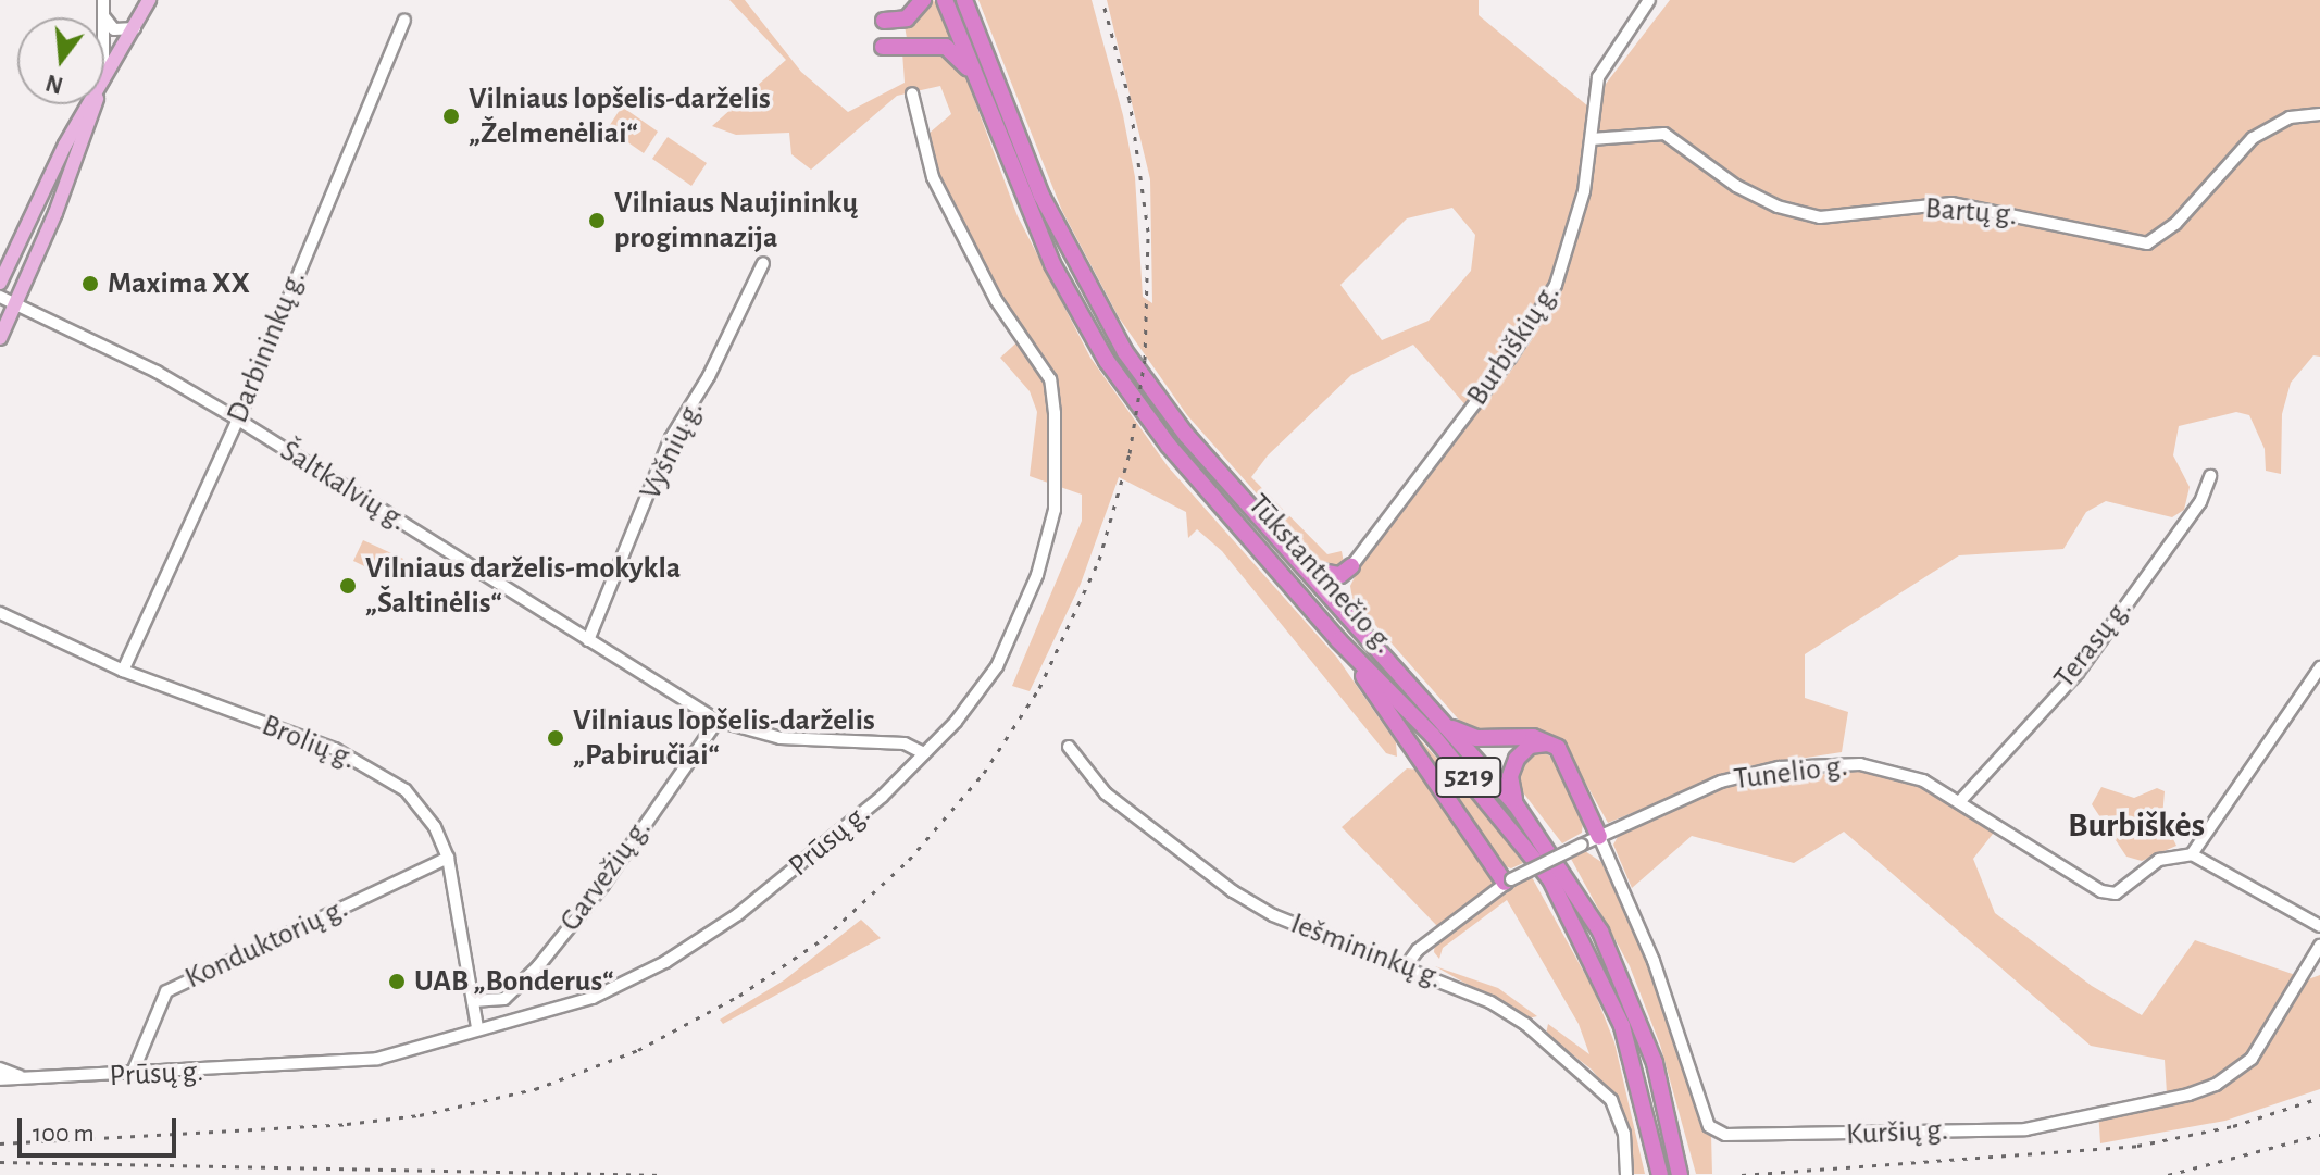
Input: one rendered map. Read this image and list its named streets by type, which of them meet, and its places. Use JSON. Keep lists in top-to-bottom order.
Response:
{
  "streets": {
    "highway": ["Tūkstantmečio g.", "5219"],
    "street": [
      "Bartų g.",
      "Burbiškių g.",
      "Darbininkų g.",
      "Vyšnių g.",
      "Šaltkalvių g.",
      "Terasų g.",
      "Brolių g.",
      "Tunelio g.",
      "Prūsų g.",
      "Garvežių g.",
      "Konduktorių g.",
      "Iešmininkų g.",
      "Kuršių g."
    ]
  },
  "crossings": [
    ["Bartų g.", "Burbiškių g."],
    ["Darbininkų g.", "Šaltkalvių g."],
    ["Darbininkų g.", "Brolių g."],
    ["Vyšnių g.", "Šaltkalvių g."],
    ["Šaltkalvių g.", "Prūsų g."],
    ["Šaltkalvių g.", "Garvežių g."],
    ["Terasų g.", "Tunelio g."],
    ["Brolių g.", "Prūsų g."],
    ["Brolių g.", "Konduktorių g."],
    ["Tunelio g.", "Iešmininkų g."],
    ["Tunelio g.", "Kuršių g."],
    ["Prūsų g.", "Konduktorių g."]
  ],
  "districts": ["Burbiškės"],
  "places": [
    "Vilniaus lopšelis-darželis „Želmenėliai“",
    "Vilniaus Naujininkų progimnazija",
    "Maxima XX",
    "Vilniaus darželis-mokykla „Šaltinėlis“",
    "Vilniaus lopšelis-darželis „Pabiručiai“",
    "UAB „Bonderus“"
  ],
  "scale_bar": "100 m",
  "north": "bottom"
}
